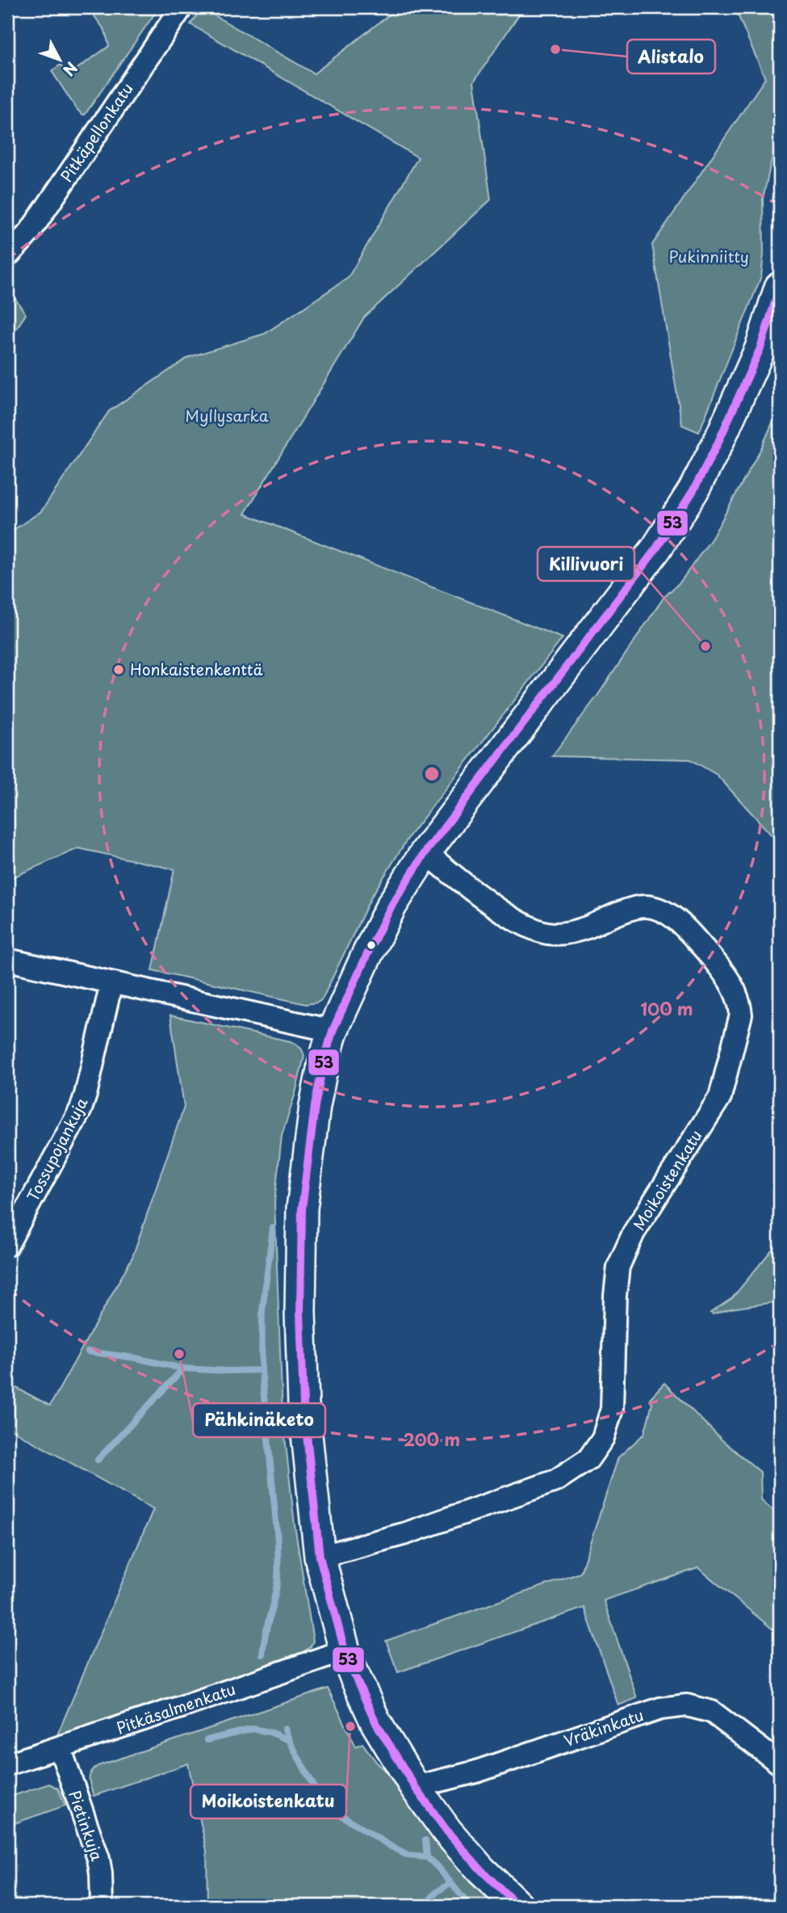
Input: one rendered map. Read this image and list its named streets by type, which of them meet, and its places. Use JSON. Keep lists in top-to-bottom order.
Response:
{
  "streets": {
    "street": [
      "Pitkäpellonkatu",
      "Tossupojankuja",
      "Moikoistenkatu",
      "Pitkäsalmenkatu",
      "Vräkinkatu",
      "Pietinkuja"
    ]
  },
  "crossings": [
    ["Pitkäsalmenkatu", "Pietinkuja"]
  ],
  "parks": ["Pukinniitty", "Myllysarka"],
  "places": [
    "Alistalo",
    "Killivuori",
    "Honkaistenkenttä",
    "Pähkinäketo",
    "Moikoistenkatu"
  ],
  "lines": ["transit line 53"],
  "north": "bottom right",
  "rings": ["100 m", "200 m"]
}
